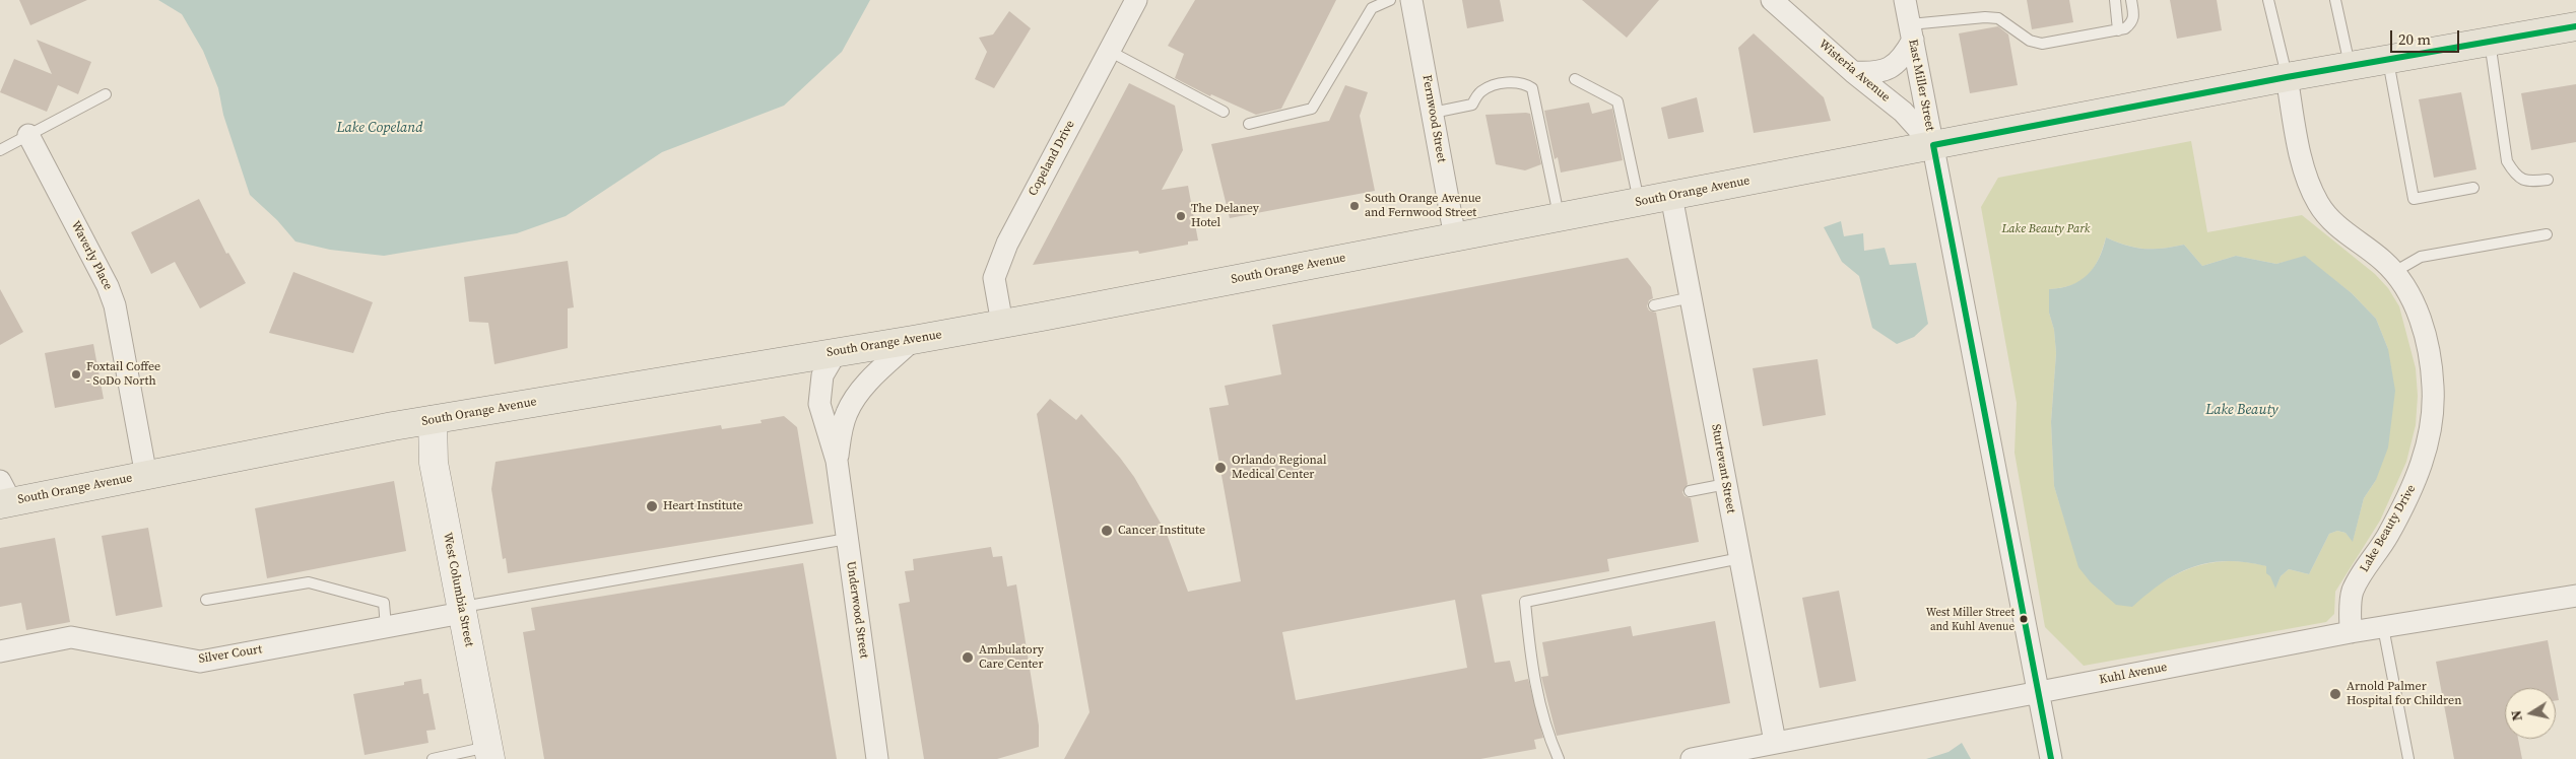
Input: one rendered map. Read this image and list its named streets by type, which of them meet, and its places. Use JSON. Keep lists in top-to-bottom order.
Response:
{
  "streets": {
    "main road": ["South Orange Avenue"],
    "street": [
      "Wisteria Avenue",
      "East Miller Street",
      "Fernwood Street",
      "Copeland Drive",
      "Waverly Place",
      "Sturtevant Street",
      "Lake Beauty Drive",
      "West Columbia Street",
      "Underwood Street",
      "Silver Court",
      "Kuhl Avenue"
    ]
  },
  "crossings": [
    ["Wisteria Avenue", "East Miller Street"],
    ["Wisteria Avenue", "South Orange Avenue"],
    ["East Miller Street", "South Orange Avenue"],
    ["East Miller Street", "Kuhl Avenue"],
    ["Fernwood Street", "South Orange Avenue"],
    ["Copeland Drive", "South Orange Avenue"],
    ["South Orange Avenue", "Waverly Place"],
    ["South Orange Avenue", "Sturtevant Street"],
    ["South Orange Avenue", "Lake Beauty Drive"],
    ["South Orange Avenue", "West Columbia Street"],
    ["South Orange Avenue", "Underwood Street"],
    ["Sturtevant Street", "Kuhl Avenue"],
    ["Lake Beauty Drive", "Kuhl Avenue"],
    ["West Columbia Street", "Silver Court"]
  ],
  "water": ["Lake Copeland", "Lake Beauty"],
  "parks": ["Lake Beauty Park"],
  "places": [
    "South Orange Avenue and Fernwood Street",
    "The Delaney Hotel",
    "Foxtail Coffee - SoDo North",
    "Orlando Regional Medical Center",
    "Heart Institute",
    "Cancer Institute",
    "West Miller Street and Kuhl Avenue",
    "Ambulatory Care Center",
    "Arnold Palmer Hospital for Children"
  ],
  "scale_bar": "20 m",
  "north": "left"
}
